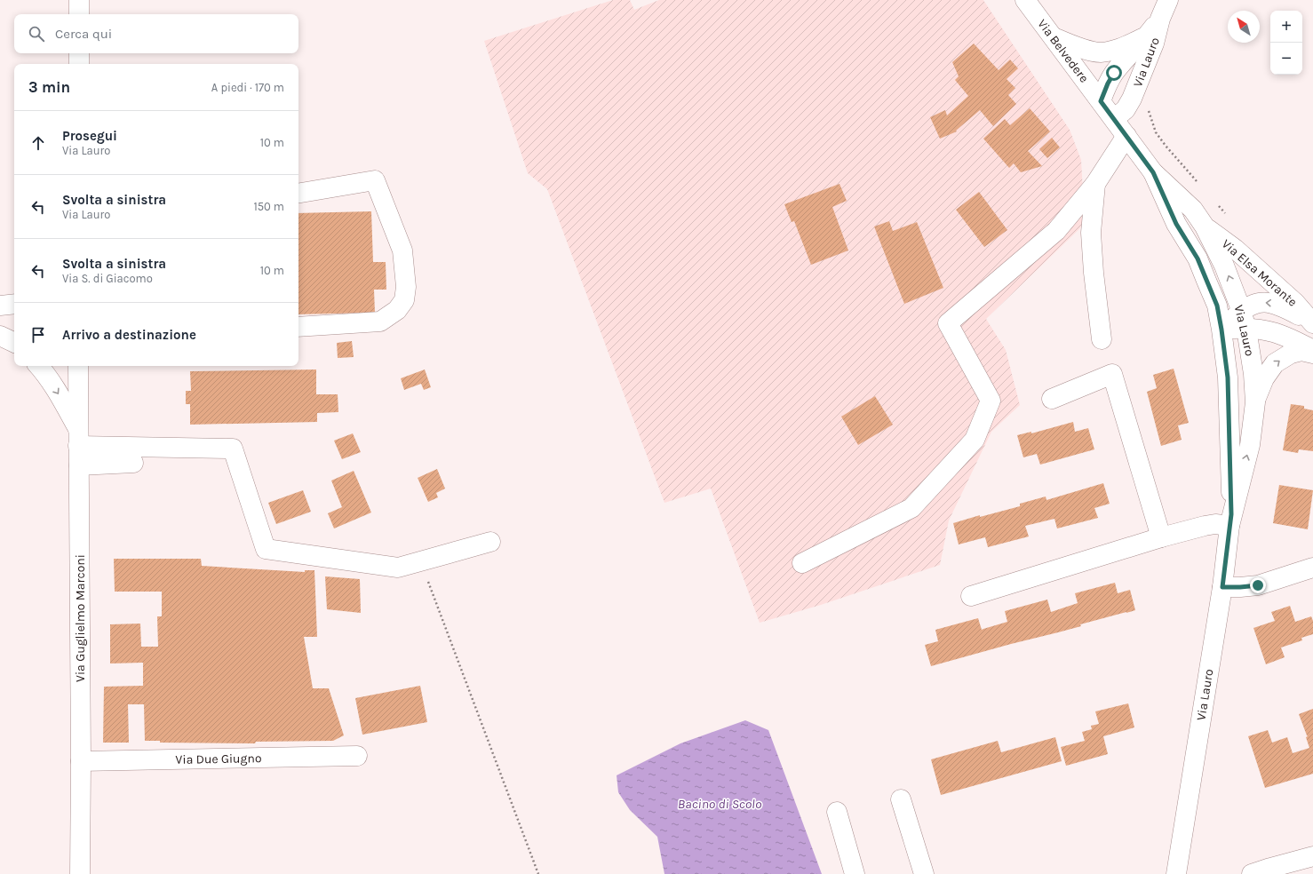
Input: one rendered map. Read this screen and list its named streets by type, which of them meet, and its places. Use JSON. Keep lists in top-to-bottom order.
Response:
{
  "streets": {
    "street": [
      "Via Belvedere",
      "Via Lauro",
      "Via Elsa Morante",
      "Via Guglielmo Marconi",
      "Via Due Giugno"
    ]
  },
  "crossings": [
    ["Via Belvedere", "Via Lauro"],
    ["Via Lauro", "Via Elsa Morante"],
    ["Via Guglielmo Marconi", "Via Due Giugno"]
  ],
  "water": ["Bacino di Scolo"],
  "north": "top left",
  "page": {
    "map_buttons": ["+", "−"],
    "search": "Cerca qui",
    "heading": ["3 min", "A piedi · 170 m"],
    "list": [
      ["Prosegui", "Via Lauro", "10 m"],
      ["Svolta a sinistra", "Via Lauro", "150 m"],
      ["Svolta a sinistra", "Via S. di Giacomo", "10 m"],
      "Arrivo a destinazione"
    ]
  }
}
